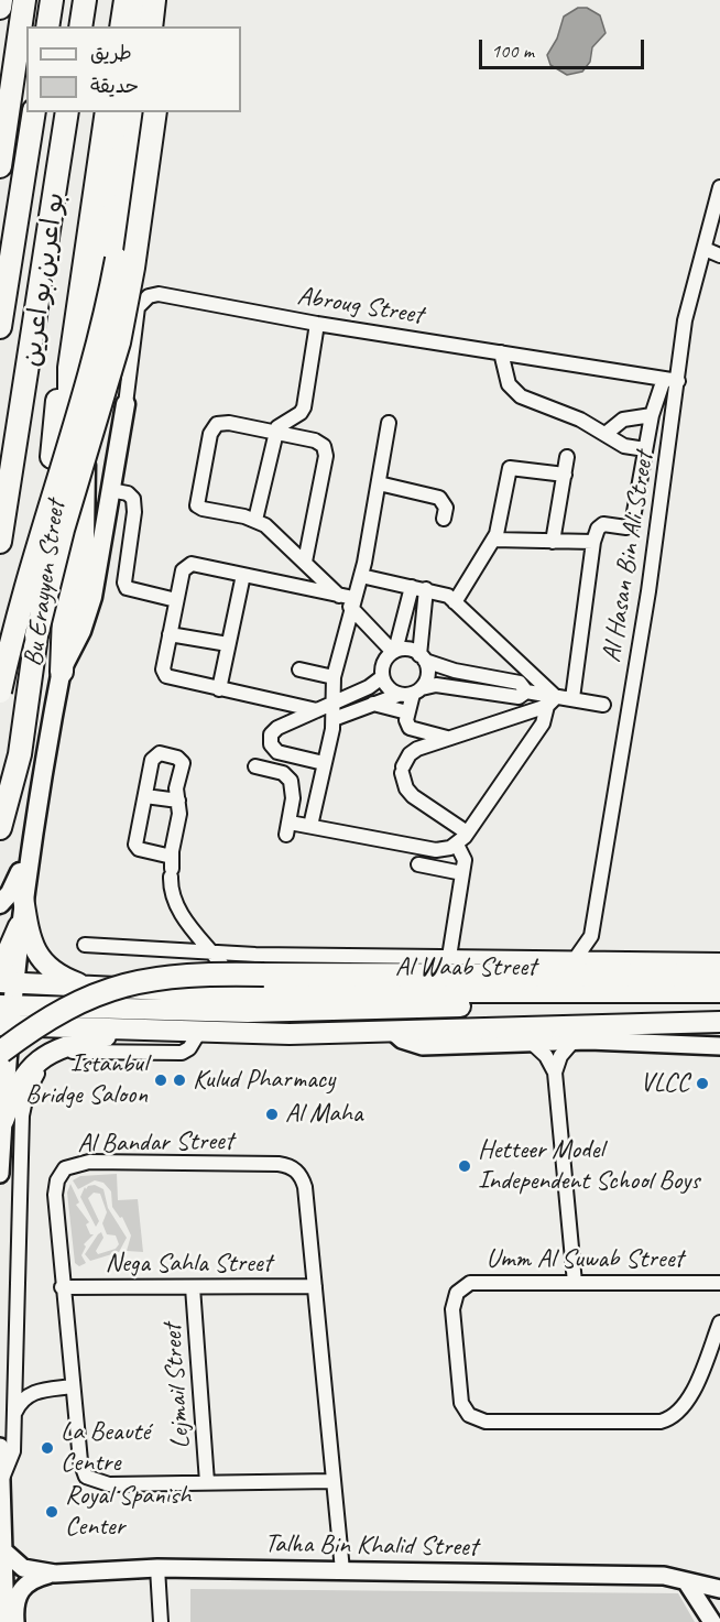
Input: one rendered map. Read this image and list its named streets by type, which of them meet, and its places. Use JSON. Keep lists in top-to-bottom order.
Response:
{
  "streets": {
    "highway": ["بو اعرين,بو اعرين", "Bu Erayyen Street"],
    "main road": ["Al Waab Street"],
    "street": [
      "Abroug Street",
      "Al Hasan Bin Ali Street",
      "Al Bandar Street",
      "Umm Al Suwab Street",
      "Nega Sahla Street",
      "Lejmail Street",
      "Talha Bin Khalid Street"
    ]
  },
  "crossings": [
    ["بو اعرين,بو اعرين", "Bu Erayyen Street"],
    ["Abroug Street", "Al Hasan Bin Ali Street"],
    ["Al Hasan Bin Ali Street", "Al Waab Street"],
    ["Al Bandar Street", "Nega Sahla Street"],
    ["Al Bandar Street", "Lejmail Street"],
    ["Al Bandar Street", "Talha Bin Khalid Street"],
    ["Nega Sahla Street", "Lejmail Street"]
  ],
  "places": [
    "Istanbul Bridge Saloon",
    "Kulud Pharmacy",
    "VLCC",
    "Al Maha",
    "Hetteer Model Independent School Boys",
    "La Beauté Centre",
    "Royal Spanish Center"
  ],
  "legend": ["طريق", "حديقة"],
  "scale_bar": "100 m"
}
